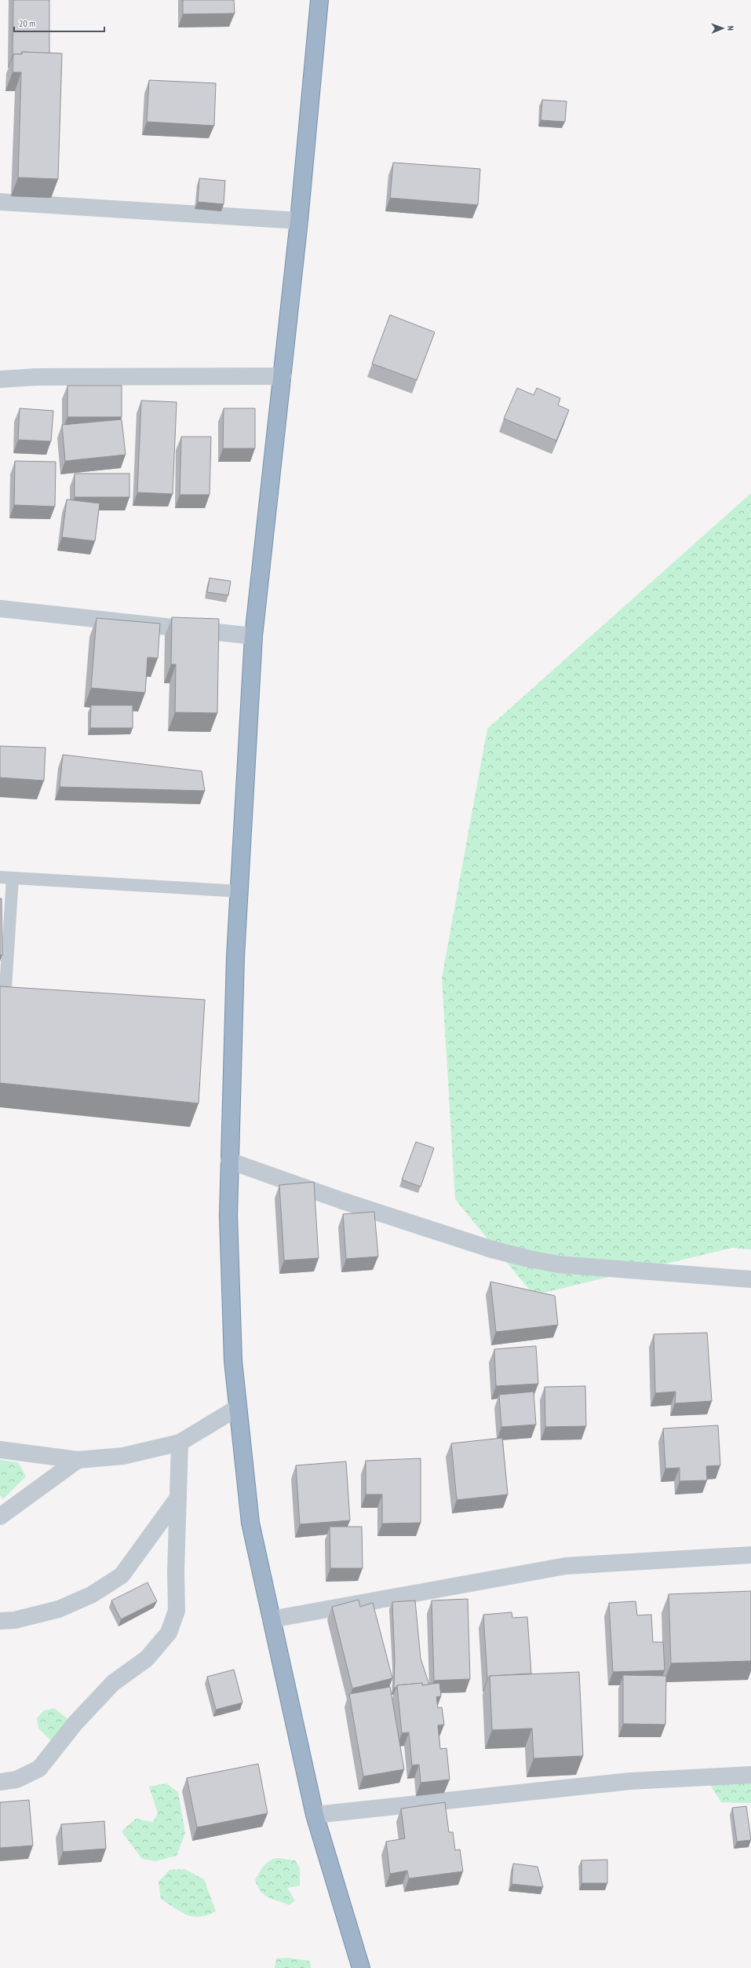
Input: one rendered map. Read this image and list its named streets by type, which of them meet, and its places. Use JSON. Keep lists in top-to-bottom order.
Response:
{
  "scale_bar": "20 m",
  "north": "right"
}
